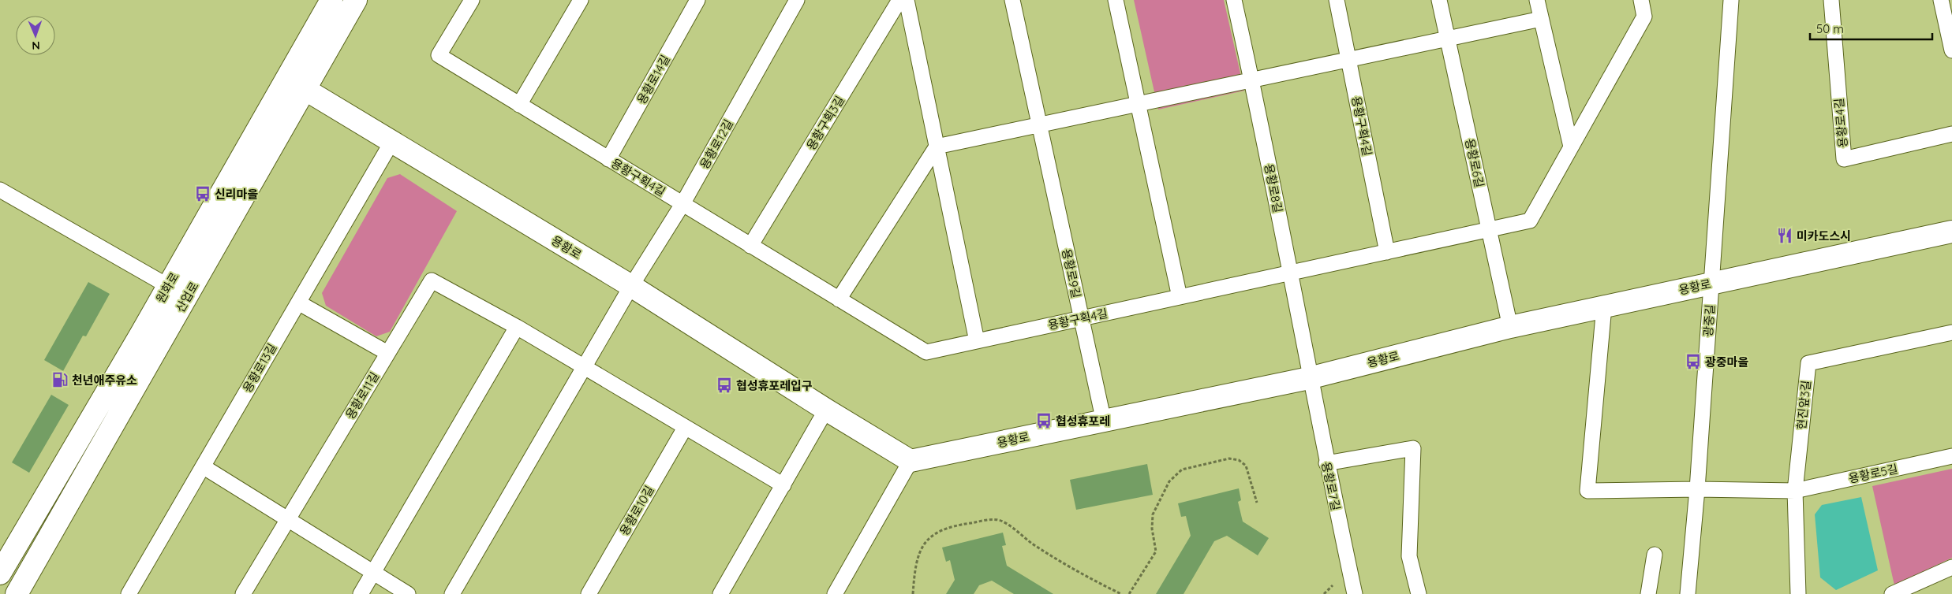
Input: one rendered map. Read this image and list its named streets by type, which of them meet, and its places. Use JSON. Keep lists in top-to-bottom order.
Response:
{
  "streets": {
    "street": [
      "용황로14길",
      "용황구획3길",
      "용황로4길",
      "용황구획4길",
      "용황로12길",
      "용황로6길",
      "용황로8길",
      "용황로",
      "용황로9길",
      "원화로",
      "산업로",
      "광중길",
      "용황로13길",
      "용황로11길",
      "현진앞3길",
      "용황로5길",
      "용황로7길",
      "용황로10길"
    ]
  },
  "crossings": [
    ["용황로14길", "용황구획4길"],
    ["용황구획3길", "용황구획4길"],
    ["용황구획4길", "용황로12길"],
    ["용황구획4길", "용황로6길"],
    ["용황구획4길", "용황로8길"],
    ["용황구획4길", "용황로9길"],
    ["용황로12길", "용황로"],
    ["용황로6길", "용황로"],
    ["용황로8길", "용황로"],
    ["용황로8길", "용황로7길"],
    ["용황로", "용황로9길"],
    ["용황로", "산업로"],
    ["용황로", "광중길"],
    ["용황로", "용황로13길"],
    ["용황로", "용황로5길"],
    ["용황로", "용황로7길"],
    ["광중길", "용황로5길"],
    ["현진앞3길", "용황로5길"]
  ],
  "places": {
    "bus stop": [
      "신리마을",
      "광중마을",
      "협성휴포레입구",
      "협성휴포레"
    ],
    "restaurant": ["미카도스시"],
    "fuel station": ["천년애주유소"]
  },
  "scale_bar": "50 m",
  "north": "bottom"
}
